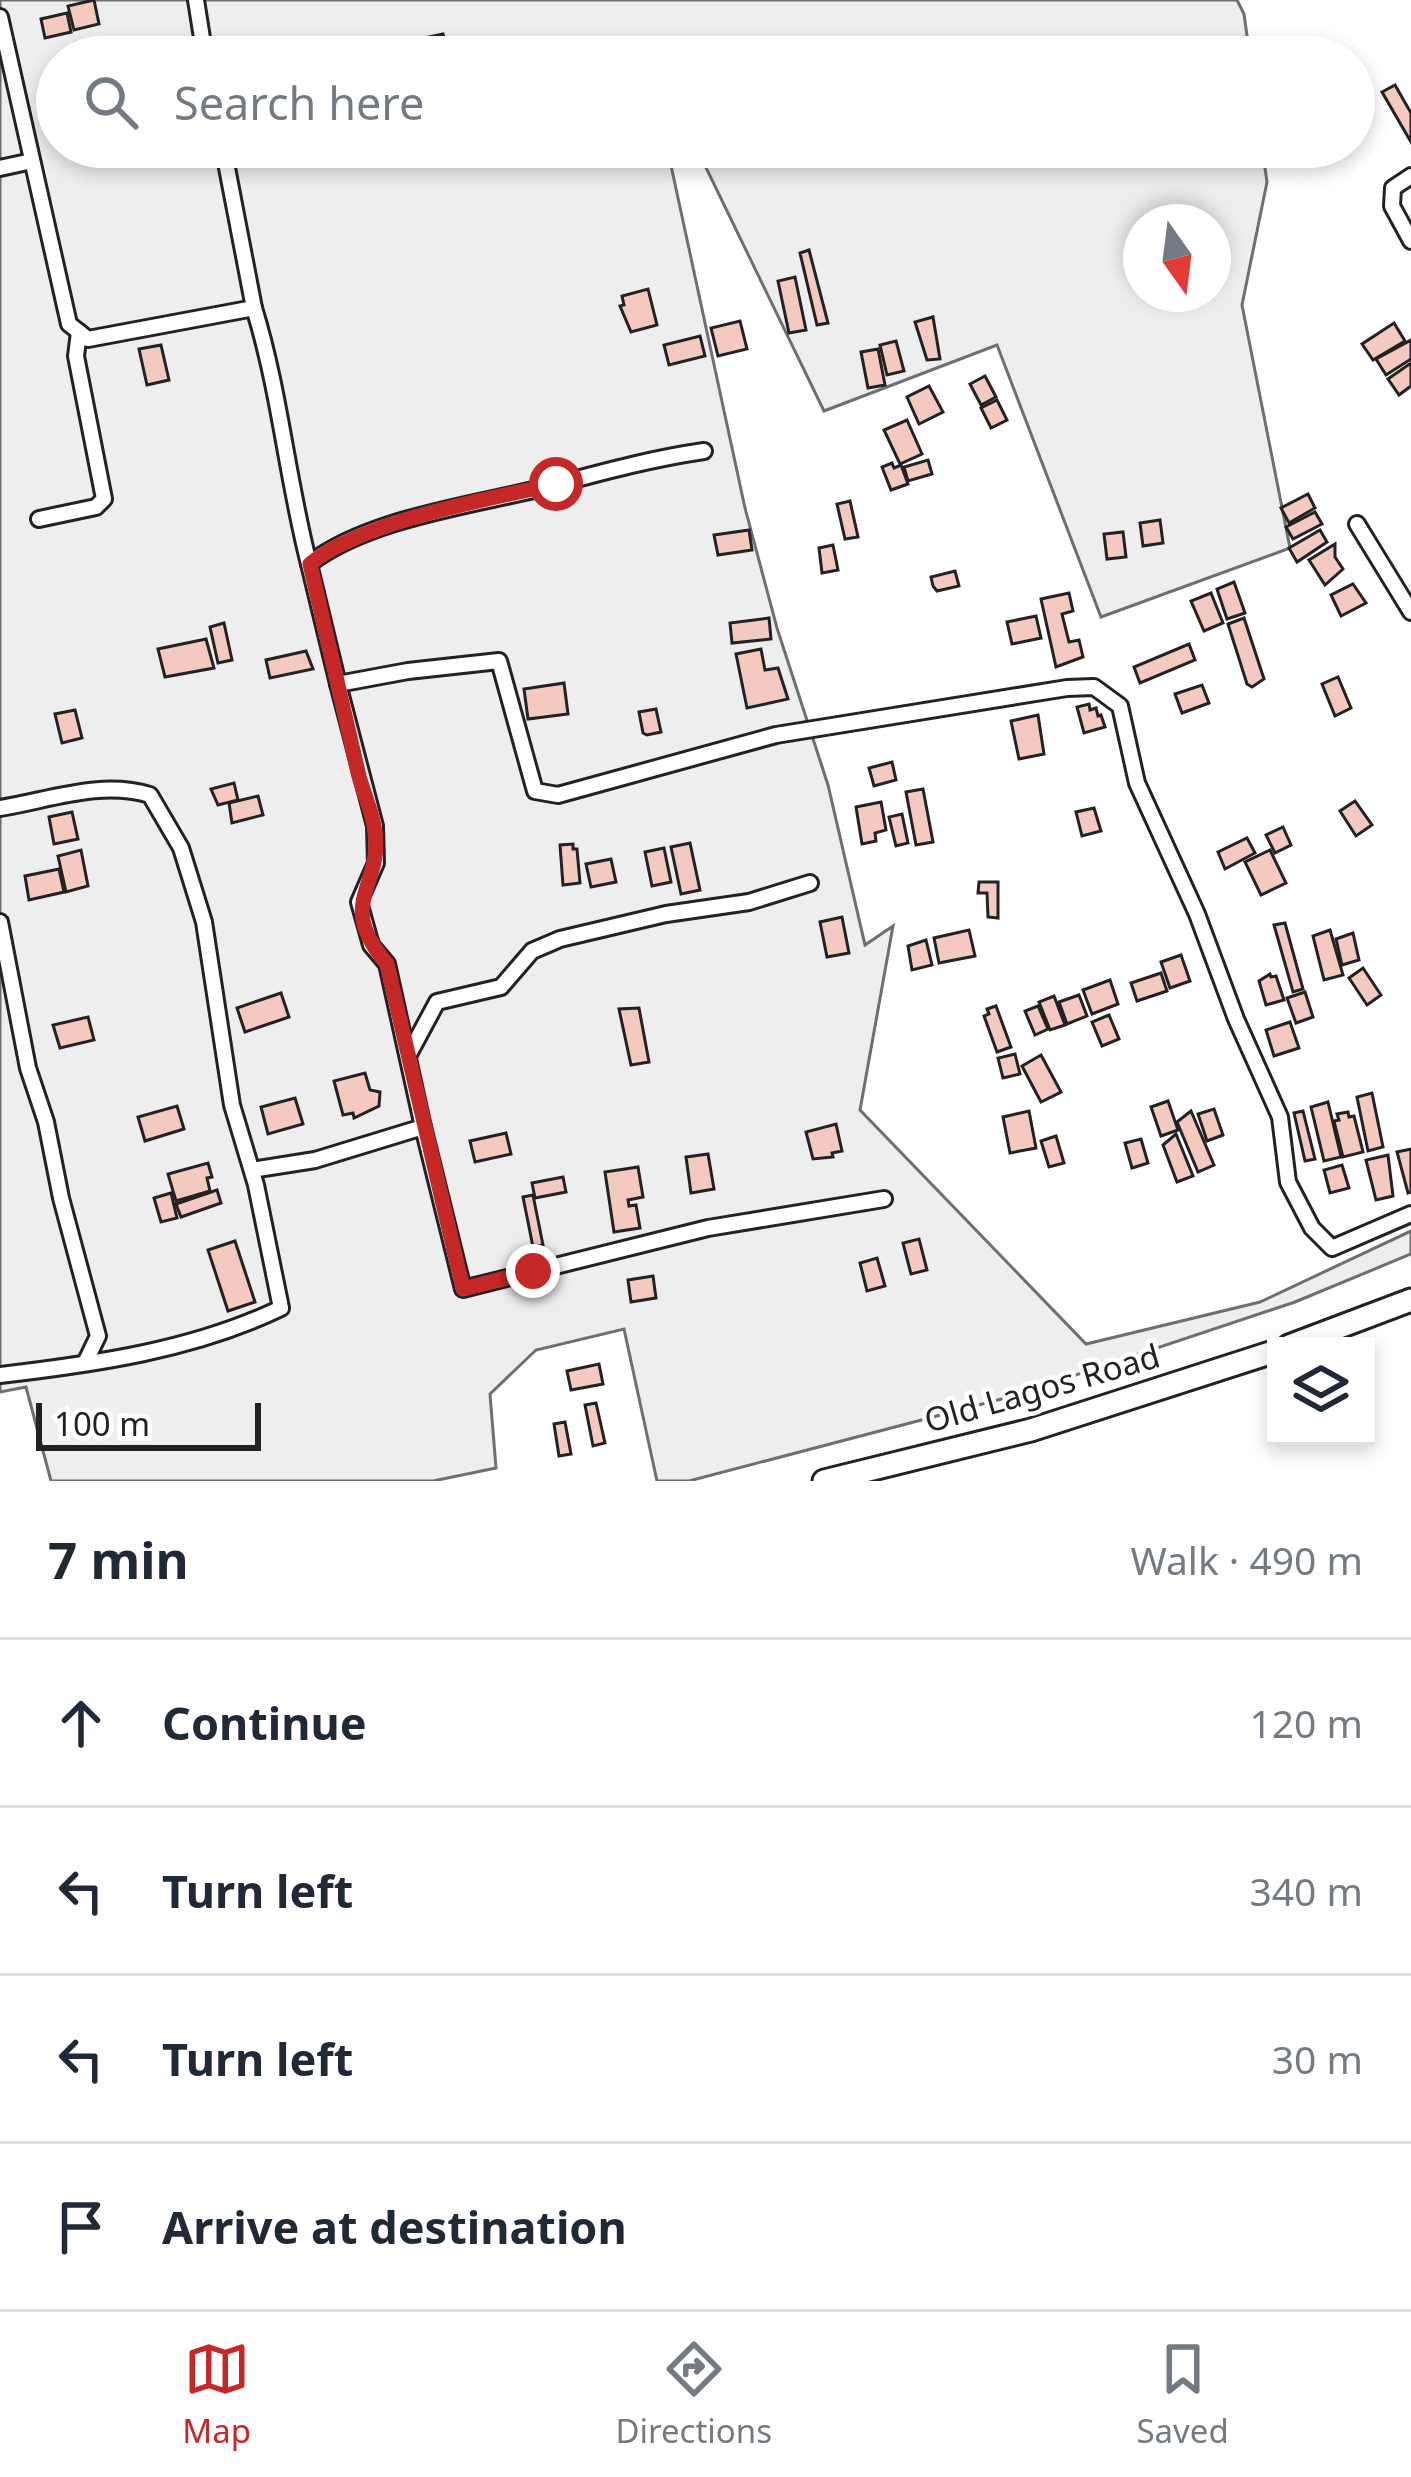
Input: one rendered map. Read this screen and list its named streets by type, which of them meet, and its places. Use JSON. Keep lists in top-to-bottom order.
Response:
{
  "streets": {
    "main road": ["Old Lagos Road"]
  },
  "scale_bar": "100 m",
  "north": "bottom",
  "page": {
    "search": "Search here",
    "scale": "100 m",
    "heading": ["7 min", "Walk · 490 m"],
    "list": [
      ["Continue", "120 m"],
      ["Turn left", "340 m"],
      ["Turn left", "30 m"],
      "Arrive at destination"
    ],
    "nav": ["Map", "Directions", "Saved"]
  }
}
